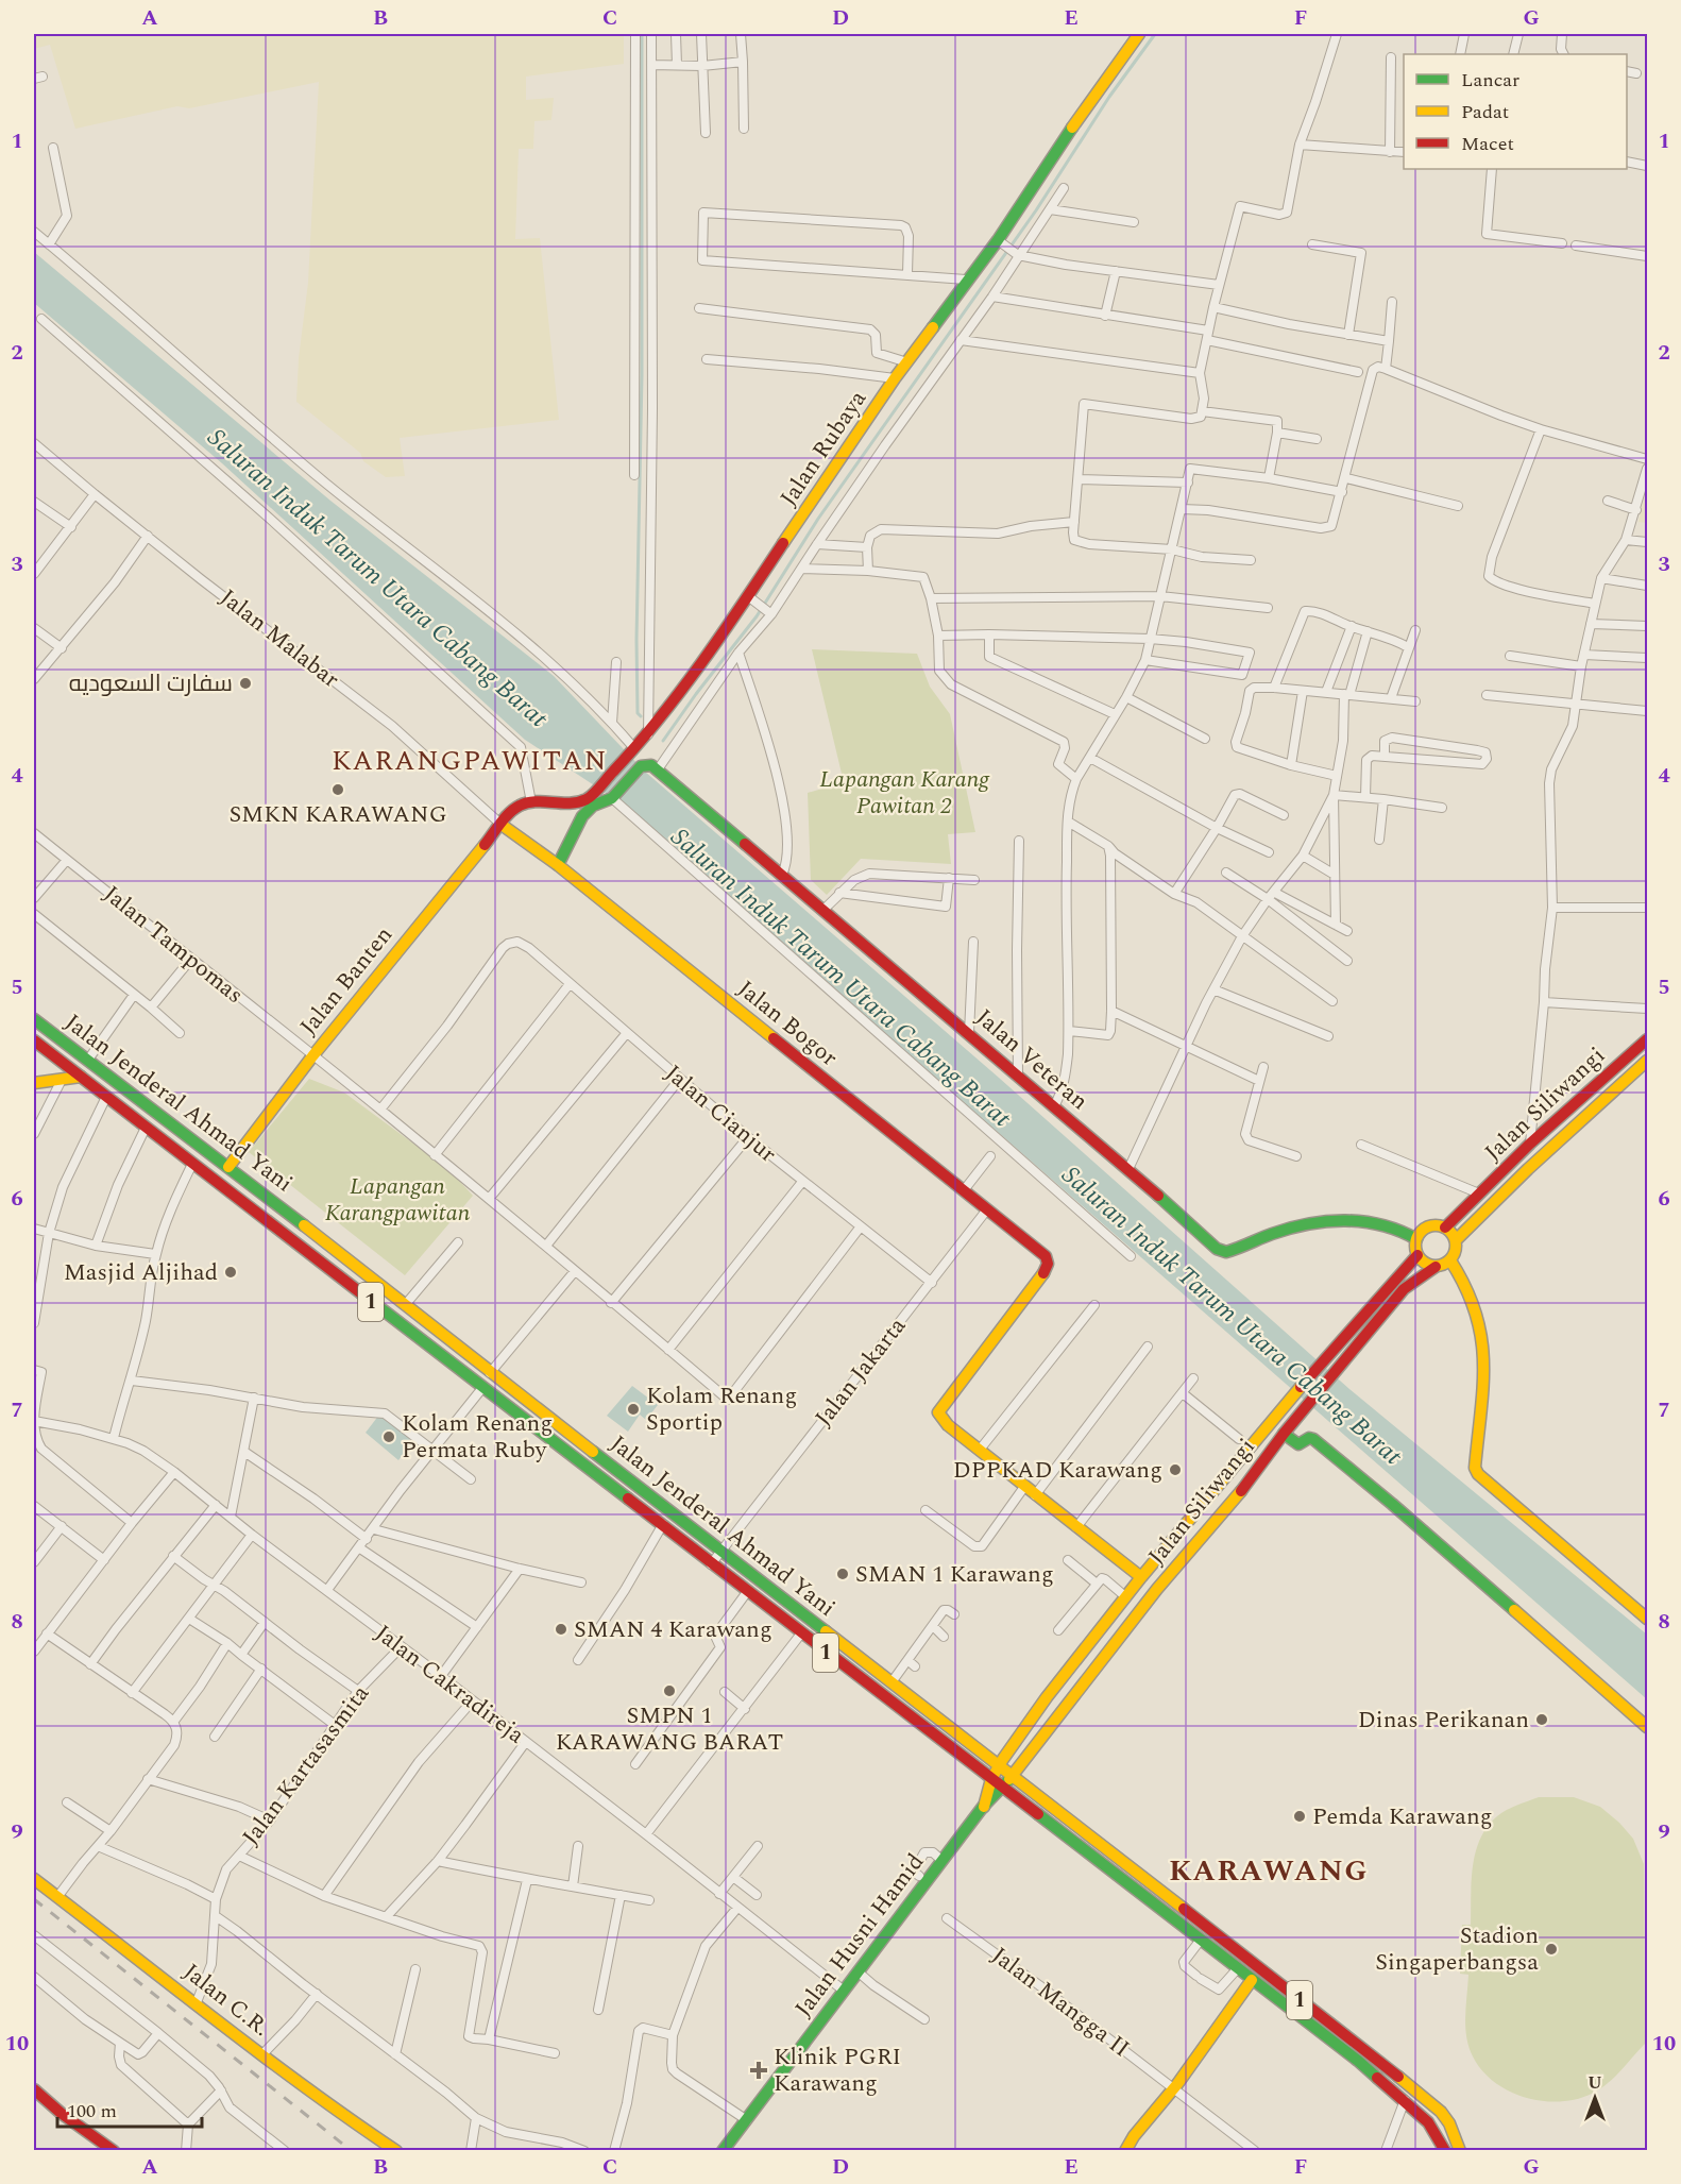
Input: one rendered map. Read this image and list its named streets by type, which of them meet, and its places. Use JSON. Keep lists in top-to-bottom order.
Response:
{
  "streets": {
    "main road": [
      "Jalan Rubaya",
      "Jalan Banten",
      "Jalan Bogor",
      "Jalan Veteran",
      "Jalan Jenderal Ahmad Yani",
      "Jalan Siliwangi",
      "1",
      "Jalan Husni Hamid",
      "Jalan C.R."
    ],
    "street": [
      "Jalan Malabar",
      "Jalan Tampomas",
      "Jalan Cianjur",
      "Jalan Jakarta",
      "Jalan Cakradireja",
      "Jalan Kartasasmita",
      "Jalan Mangga II"
    ]
  },
  "crossings": [
    ["Jalan Malabar", "Jalan Banten"],
    ["Jalan Malabar", "Jalan Bogor"],
    ["Jalan Tampomas", "Jalan Banten"],
    ["Jalan Tampomas", "Jalan Cianjur"],
    ["Jalan Banten", "Jalan Bogor"],
    ["Jalan Banten", "Jalan Jenderal Ahmad Yani"],
    ["Jalan Bogor", "Jalan Jakarta"],
    ["Jalan Veteran", "Jalan Siliwangi"],
    ["Jalan Jenderal Ahmad Yani", "Jalan Siliwangi"],
    ["Jalan Jenderal Ahmad Yani", "Jalan Jakarta"],
    ["Jalan Jenderal Ahmad Yani", "Jalan Husni Hamid"],
    ["Jalan Siliwangi", "Jalan Husni Hamid"],
    ["Jalan Cianjur", "Jalan Jakarta"],
    ["Jalan Cakradireja", "Jalan Kartasasmita"],
    ["Jalan Cakradireja", "Jalan Husni Hamid"],
    ["Jalan Kartasasmita", "Jalan C.R."]
  ],
  "districts": ["KARANGPAWITAN", "KARAWANG"],
  "water": ["Saluran Induk Tarum Utara Cabang Barat"],
  "parks": ["Lapangan Karang Pawitan 2", "Lapangan Karangpawitan"],
  "places": {
    "other": [
      "سفارت السعوديه",
      "SMKN KARAWANG",
      "Masjid Aljihad",
      "Kolam Renang Sportip",
      "Kolam Renang Permata Ruby",
      "DPPKAD Karawang",
      "SMAN 1 Karawang",
      "SMAN 4 Karawang",
      "SMPN 1 KARAWANG BARAT",
      "Dinas Perikanan",
      "Pemda Karawang",
      "Stadion Singaperbangsa"
    ],
    "health": ["Klinik PGRI Karawang"]
  },
  "legend": ["Lancar", "Padat", "Macet"],
  "scale_bar": "100 m",
  "north": "top",
  "grid": {
    "columns": [
      "A",
      "B",
      "C",
      "D",
      "E",
      "F",
      "G"
    ],
    "rows": [
      "1",
      "2",
      "3",
      "4",
      "5",
      "6",
      "7",
      "8",
      "9",
      "10"
    ]
  }
}
